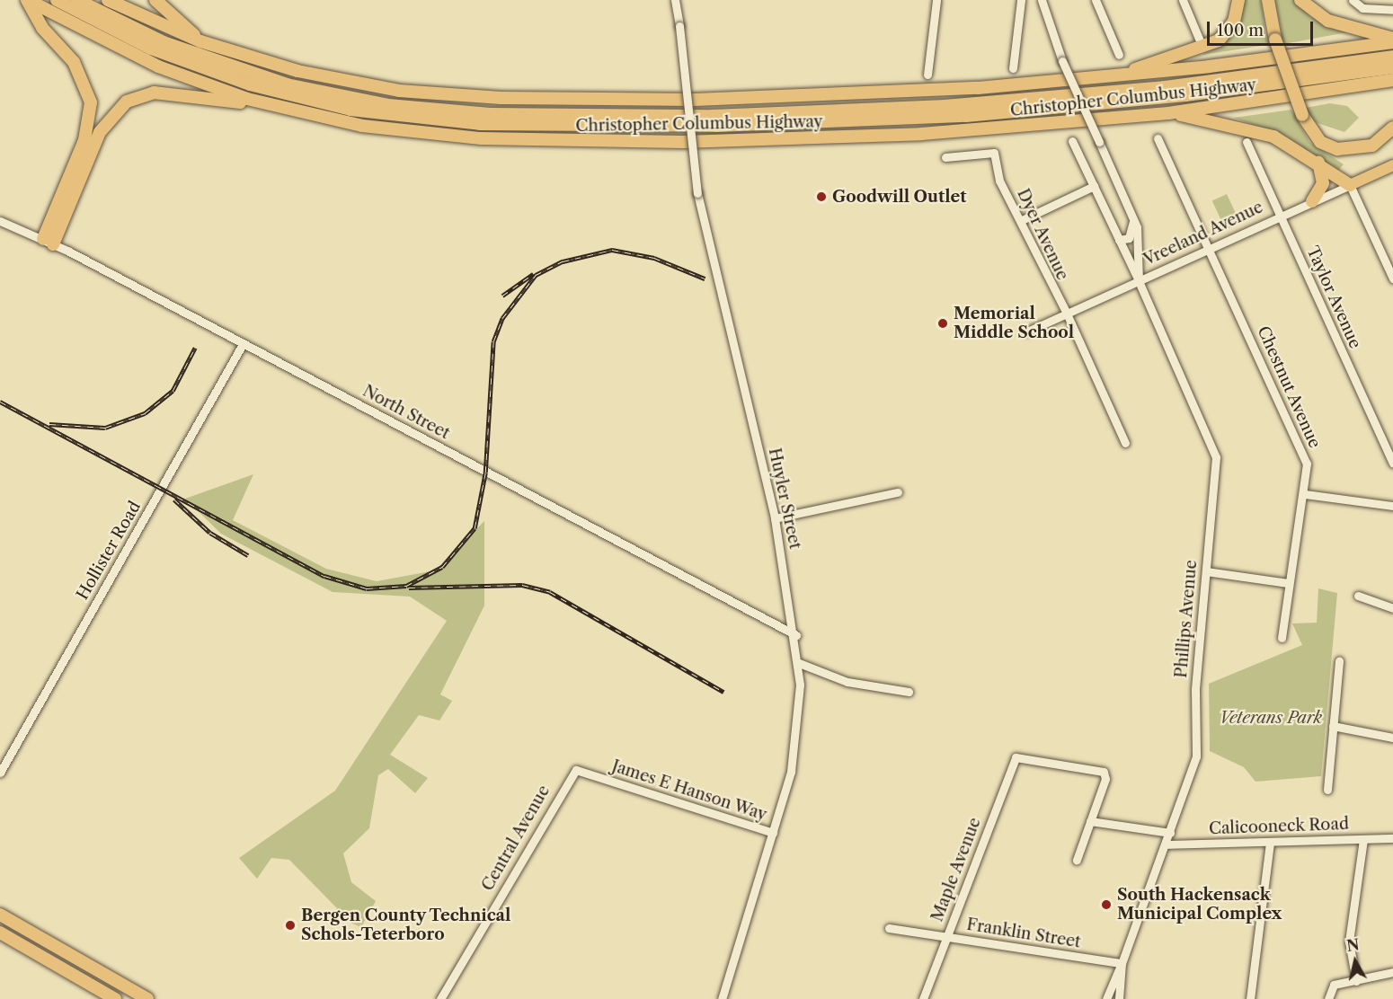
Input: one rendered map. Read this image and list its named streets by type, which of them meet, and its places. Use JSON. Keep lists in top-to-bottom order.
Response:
{
  "streets": {
    "highway": ["Christopher Columbus Highway"],
    "main road": ["Vreeland Avenue"],
    "street": [
      "Dyer Avenue",
      "Taylor Avenue",
      "Chestnut Avenue",
      "North Street",
      "Huyler Street",
      "Hollister Road",
      "Phillips Avenue",
      "James E Hanson Way",
      "Calicooneck Road",
      "Central Avenue",
      "Maple Avenue",
      "Franklin Street"
    ]
  },
  "crossings": [
    ["Vreeland Avenue", "Dyer Avenue"],
    ["Vreeland Avenue", "Taylor Avenue"],
    ["Vreeland Avenue", "Chestnut Avenue"],
    ["Vreeland Avenue", "Phillips Avenue"],
    ["North Street", "Huyler Street"],
    ["North Street", "Hollister Road"],
    ["Huyler Street", "James E Hanson Way"],
    ["Phillips Avenue", "Calicooneck Road"],
    ["Phillips Avenue", "Franklin Street"],
    ["James E Hanson Way", "Central Avenue"],
    ["Maple Avenue", "Franklin Street"]
  ],
  "parks": ["Veterans Park"],
  "places": [
    "Goodwill Outlet",
    "Memorial Middle School",
    "South Hackensack Municipal Complex",
    "Bergen County Technical Schols-Teterboro"
  ],
  "scale_bar": "100 m",
  "north": "top"
}
